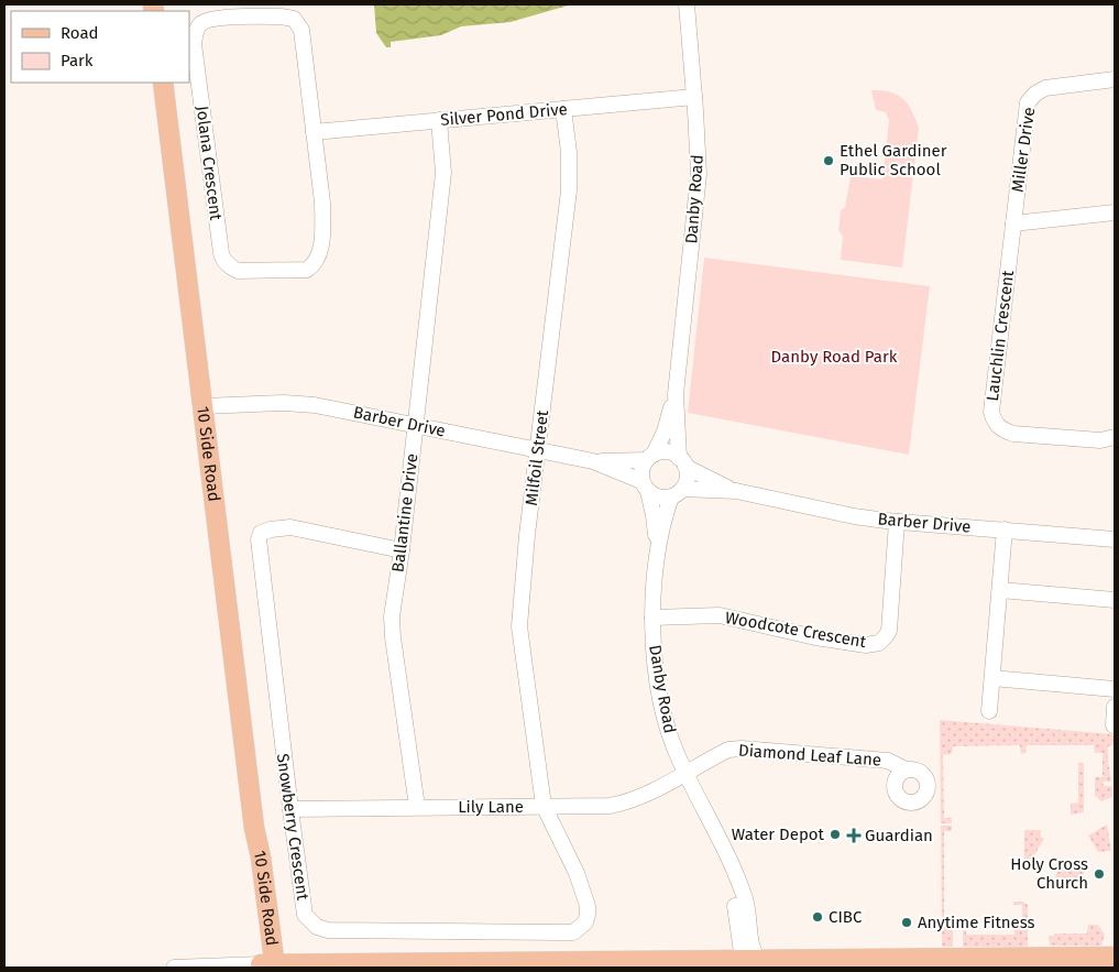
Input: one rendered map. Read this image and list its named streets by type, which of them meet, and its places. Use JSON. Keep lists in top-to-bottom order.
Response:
{
  "streets": {
    "main road": ["10 Side Road"],
    "street": [
      "Silver Pond Drive",
      "Miller Drive",
      "Jolana Crescent",
      "Danby Road",
      "Lauchlin Crescent",
      "Barber Drive",
      "Milfoil Street",
      "Ballantine Drive",
      "Woodcote Crescent",
      "Diamond Leaf Lane",
      "Lily Lane",
      "Snowberry Crescent"
    ]
  },
  "crossings": [
    ["Silver Pond Drive", "Jolana Crescent"],
    ["Silver Pond Drive", "Danby Road"],
    ["Silver Pond Drive", "Milfoil Street"],
    ["Silver Pond Drive", "Ballantine Drive"],
    ["Miller Drive", "Lauchlin Crescent"],
    ["Danby Road", "Barber Drive"],
    ["Danby Road", "Woodcote Crescent"],
    ["Danby Road", "Diamond Leaf Lane"],
    ["Danby Road", "Lily Lane"],
    ["Barber Drive", "10 Side Road"],
    ["Barber Drive", "Milfoil Street"],
    ["Barber Drive", "Ballantine Drive"],
    ["Barber Drive", "Woodcote Crescent"],
    ["Milfoil Street", "Lily Lane"],
    ["Milfoil Street", "Snowberry Crescent"],
    ["Ballantine Drive", "Lily Lane"],
    ["Ballantine Drive", "Snowberry Crescent"],
    ["Diamond Leaf Lane", "Lily Lane"],
    ["Lily Lane", "Snowberry Crescent"]
  ],
  "parks": ["Danby Road Park"],
  "places": {
    "other": [
      "Ethel Gardiner Public School",
      "Water Depot",
      "Holy Cross Church",
      "CIBC",
      "Anytime Fitness"
    ],
    "health": ["Guardian"]
  },
  "legend": ["Road", "Park"]
}
